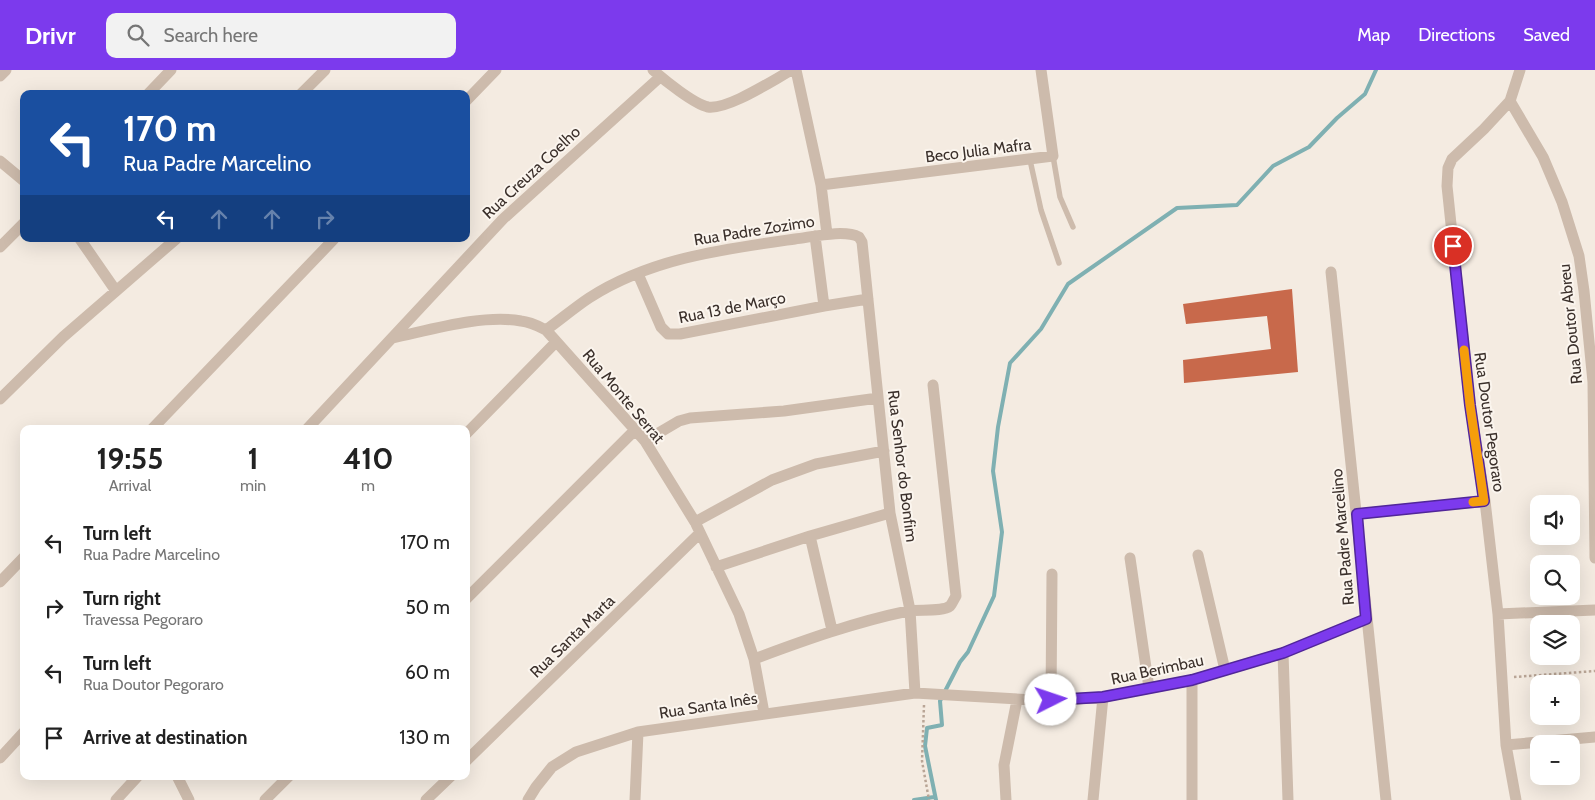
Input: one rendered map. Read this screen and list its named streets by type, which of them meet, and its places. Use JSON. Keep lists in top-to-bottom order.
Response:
{
  "streets": {
    "street": [
      "Beco Julia Mafra",
      "Rua Creuza Coelho",
      "Rua Padre Zozimo",
      "Rua 13 de Março",
      "Rua Doutor Abreu",
      "Rua Monte Serrat",
      "Rua Doutor Pegoraro",
      "Rua Senhor do Bonfim",
      "Rua Padre Marcelino",
      "Rua Santa Marta",
      "Rua Berimbau",
      "Rua Santa Inês"
    ]
  },
  "crossings": [
    ["Rua Padre Zozimo", "Rua 13 de Março"],
    ["Rua Padre Zozimo", "Rua Monte Serrat"],
    ["Rua Padre Zozimo", "Rua Senhor do Bonfim"],
    ["Rua 13 de Março", "Rua Senhor do Bonfim"],
    ["Rua Doutor Abreu", "Rua Doutor Pegoraro"],
    ["Rua Monte Serrat", "Rua Santa Marta"],
    ["Rua Monte Serrat", "Rua Santa Inês"],
    ["Rua Senhor do Bonfim", "Rua Berimbau"],
    ["Rua Senhor do Bonfim", "Rua Santa Inês"],
    ["Rua Padre Marcelino", "Rua Berimbau"],
    ["Rua Berimbau", "Rua Santa Inês"]
  ],
  "page": {
    "header": "Drivr",
    "search": "Search here",
    "nav": ["Map", "Directions", "Saved"],
    "turn": ["170 m", "Rua Padre Marcelino"],
    "eta": [
      "19:55",
      "Arrival",
      "1",
      "min",
      "410",
      "m"
    ],
    "map_buttons": ["+", "−"],
    "list": [
      {
        "name": "Turn left",
        "note": "Rua Padre Marcelino",
        "value": "170 m"
      },
      {
        "name": "Turn right",
        "note": "Travessa Pegoraro",
        "value": "50 m"
      },
      {
        "name": "Turn left",
        "note": "Rua Doutor Pegoraro",
        "value": "60 m"
      },
      {
        "name": "Arrive at destination",
        "value": "130 m"
      }
    ]
  }
}
